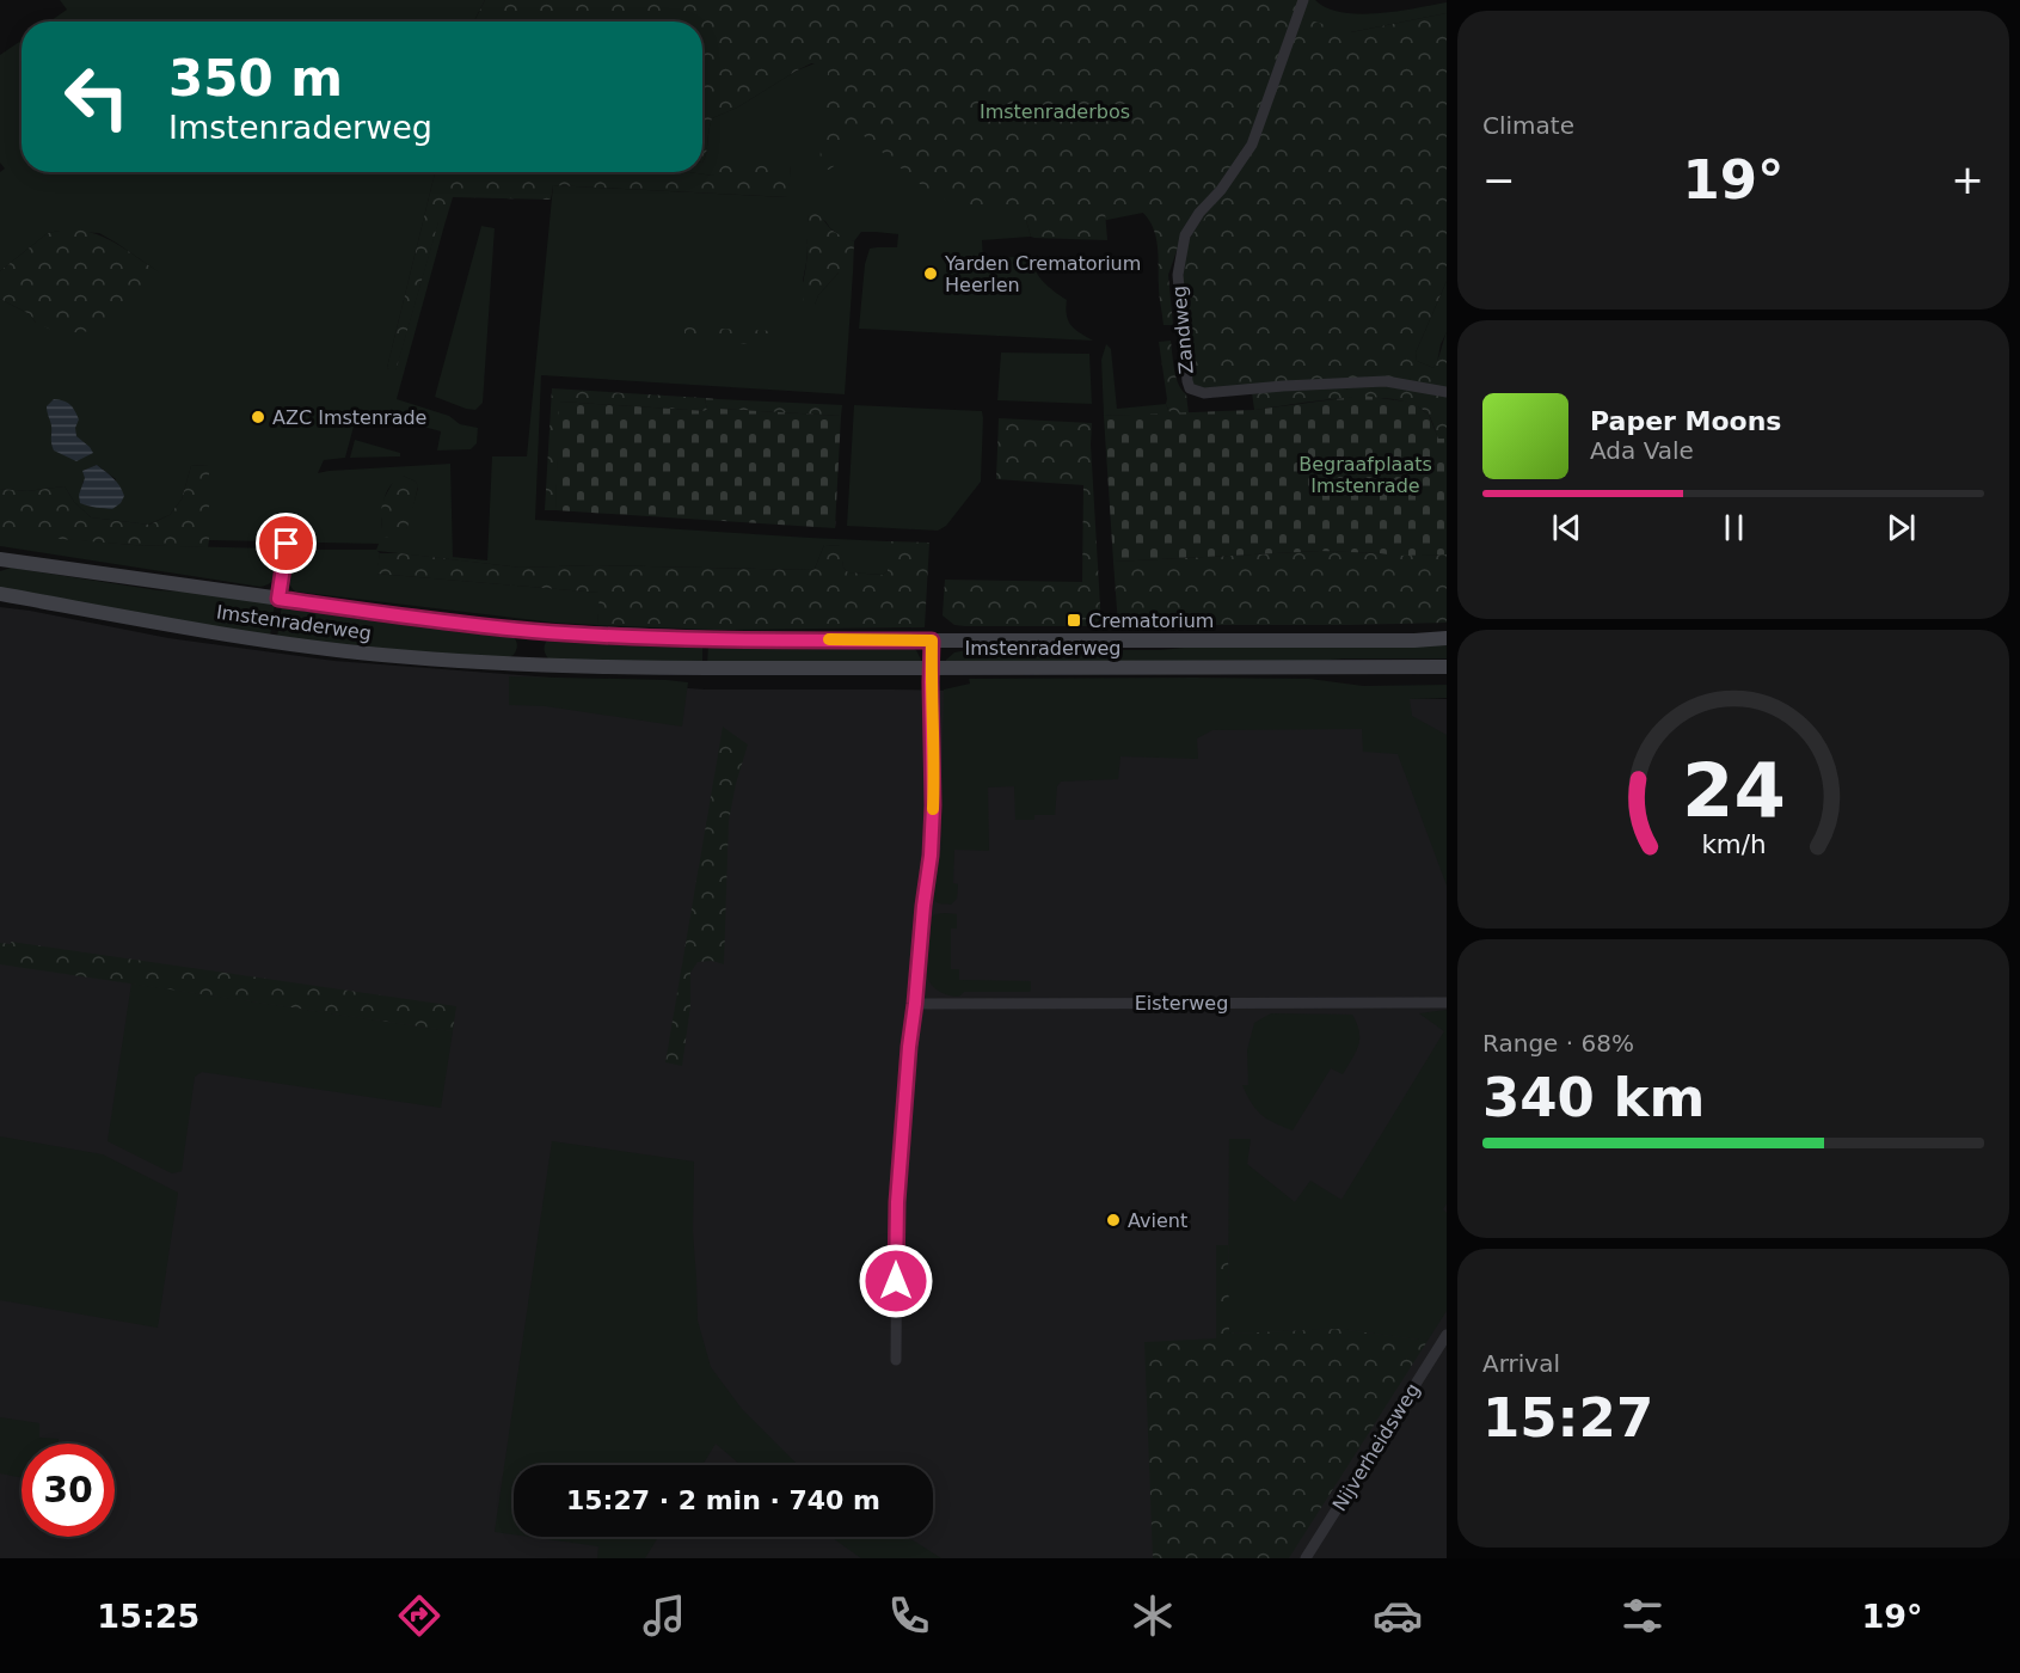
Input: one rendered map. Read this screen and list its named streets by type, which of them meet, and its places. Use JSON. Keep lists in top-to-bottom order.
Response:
{
  "streets": {
    "street": [
      "Zandweg",
      "Imstenraderweg",
      "Eisterweg",
      "Nijverheidsweg"
    ]
  },
  "parks": ["Imstenraderbos", "Begraafplaats Imstenrade"],
  "places": {
    "other": ["Yarden Crematorium Heerlen", "AZC Imstenrade", "Avient"],
    "transit": ["Crematorium"]
  },
  "page": {
    "tile": [
      "Climate",
      ["Range · 68%", "340 km"],
      ["Arrival", "15:27"]
    ],
    "turn": ["350 m", "Imstenraderweg"],
    "heat": ["−", "19°", "+"],
    "song": ["Paper Moons", "Ada Vale"],
    "limit": "30",
    "trip": "15:27 · 2 min · 740 m",
    "tabs": ["15:25", "19°"],
    "gauge": ["24", "km/h"]
  }
}
